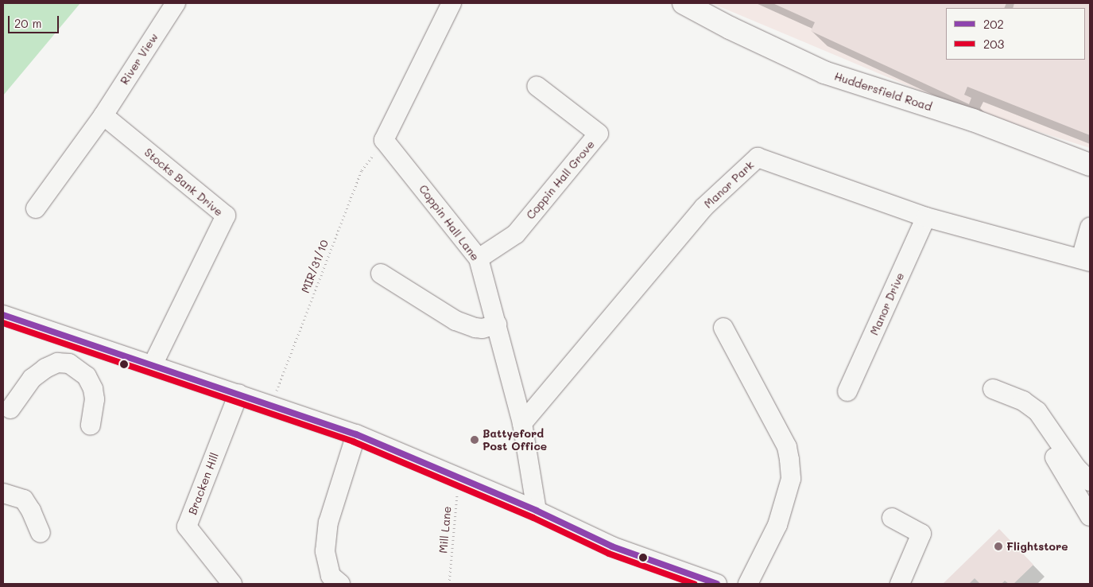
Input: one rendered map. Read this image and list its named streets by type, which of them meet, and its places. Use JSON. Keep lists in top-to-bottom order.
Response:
{
  "streets": {
    "highway": ["Huddersfield Road"],
    "street": [
      "River View",
      "Coppin Hall Grove",
      "Stocks Bank Drive",
      "Manor Park",
      "Coppin Hall Lane",
      "Manor Drive",
      "Bracken Hill"
    ],
    "path": ["MIR/31/10", "Mill Lane"]
  },
  "crossings": [
    ["River View", "Stocks Bank Drive"],
    ["Coppin Hall Grove", "Coppin Hall Lane"],
    ["Manor Park", "Coppin Hall Lane"],
    ["Manor Park", "Manor Drive"],
    ["Coppin Hall Lane", "MIR/31/10"]
  ],
  "places": ["Battyeford Post Office", "Flightstore"],
  "lines": ["transit line 202", "transit line 203"],
  "legend": ["202", "203"],
  "scale_bar": "20 m"
}
